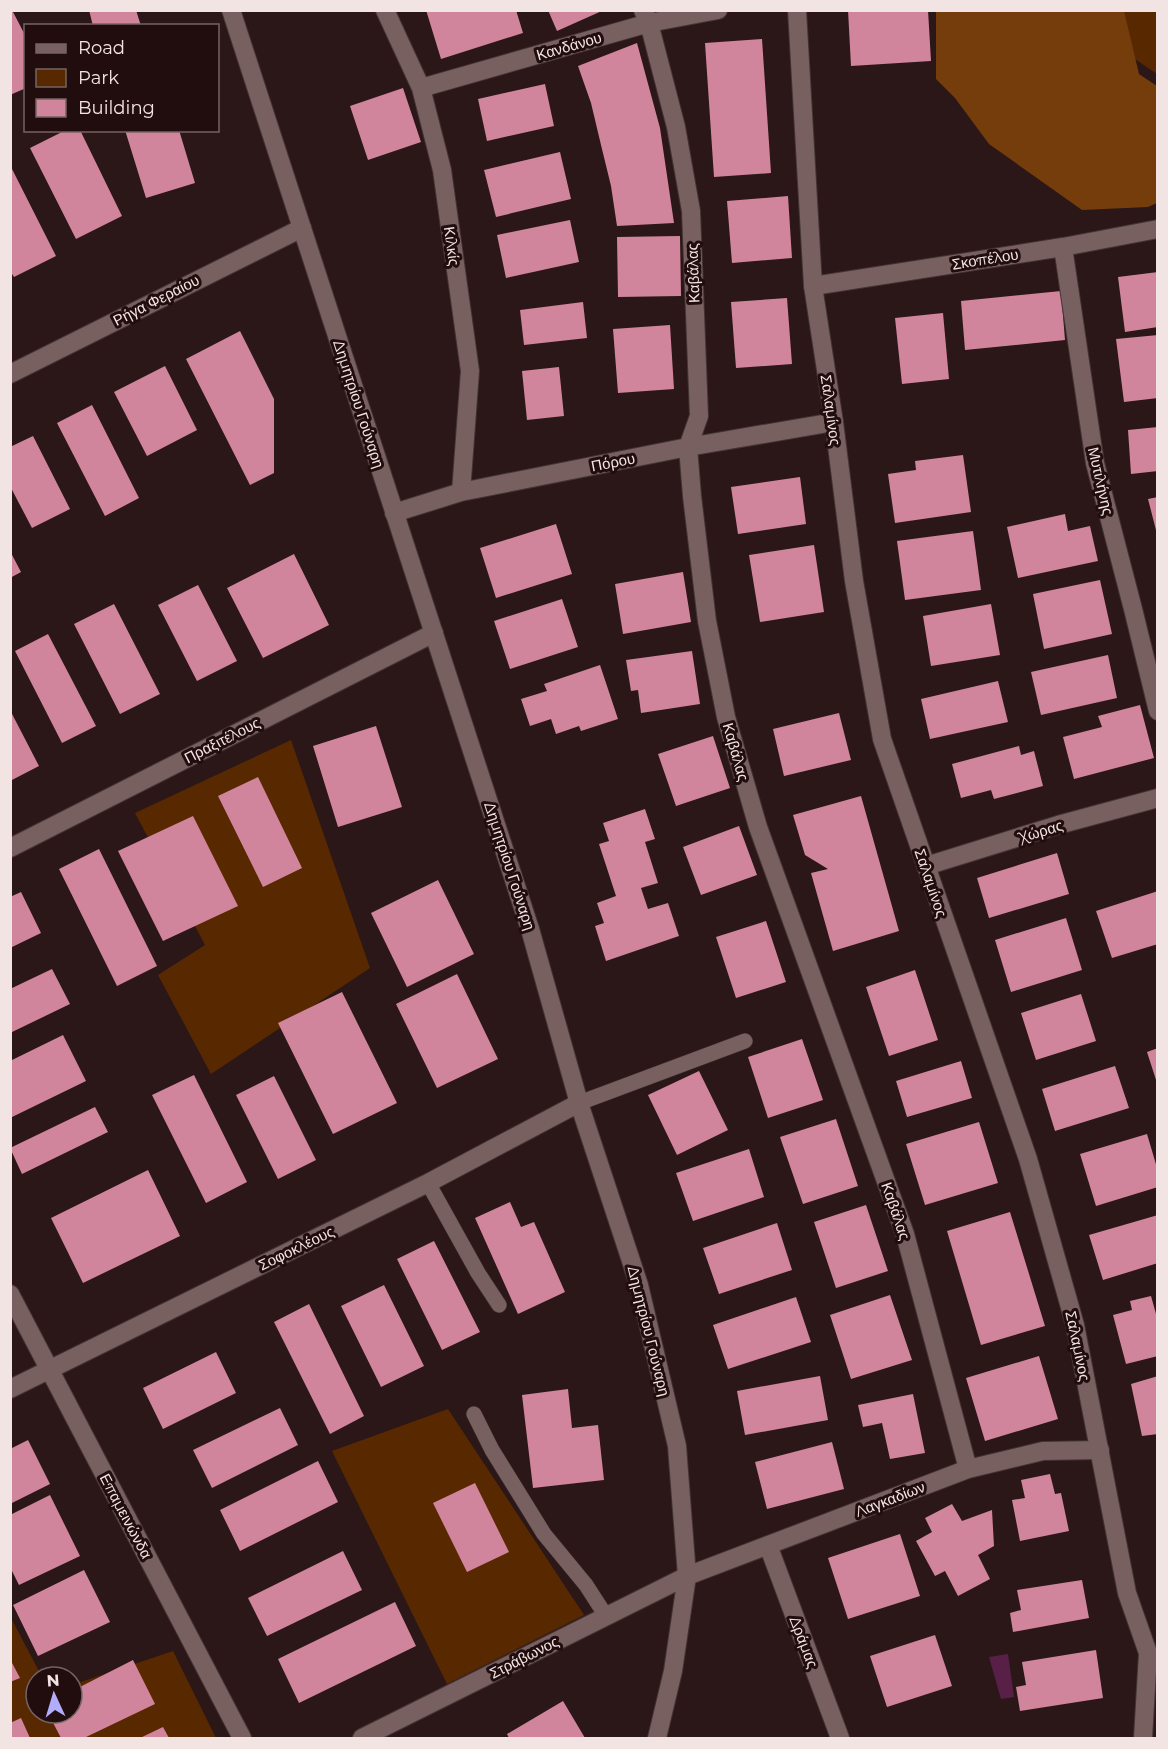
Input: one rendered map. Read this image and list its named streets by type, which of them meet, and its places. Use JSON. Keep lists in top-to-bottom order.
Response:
{
  "streets": {
    "street": [
      "Κανδάνου",
      "Κιλκίς",
      "Σκοπέλου",
      "Καβάλας",
      "Ρήγα Φεραίου",
      "Δημητρίου Γούναρη",
      "Σαλαμίνος",
      "Πόρου",
      "Μυτιλήνης",
      "Πραξιτέλους",
      "Χώρας",
      "Σοφοκλέους",
      "Λαγκαδίων",
      "Επαμεινώνδα",
      "Δράμας",
      "Στράβωνος"
    ]
  },
  "crossings": [
    ["Κανδάνου", "Κιλκίς"],
    ["Κανδάνου", "Καβάλας"],
    ["Κιλκίς", "Πόρου"],
    ["Σκοπέλου", "Σαλαμίνος"],
    ["Σκοπέλου", "Μυτιλήνης"],
    ["Καβάλας", "Πόρου"],
    ["Καβάλας", "Λαγκαδίων"],
    ["Ρήγα Φεραίου", "Δημητρίου Γούναρη"],
    ["Δημητρίου Γούναρη", "Πόρου"],
    ["Δημητρίου Γούναρη", "Πραξιτέλους"],
    ["Δημητρίου Γούναρη", "Σοφοκλέους"],
    ["Δημητρίου Γούναρη", "Λαγκαδίων"],
    ["Δημητρίου Γούναρη", "Στράβωνος"],
    ["Σαλαμίνος", "Πόρου"],
    ["Σαλαμίνος", "Χώρας"],
    ["Σαλαμίνος", "Λαγκαδίων"],
    ["Σοφοκλέους", "Επαμεινώνδα"],
    ["Λαγκαδίων", "Δράμας"],
    ["Λαγκαδίων", "Στράβωνος"]
  ],
  "legend": ["Road", "Park", "Building"],
  "north": "top"
}
